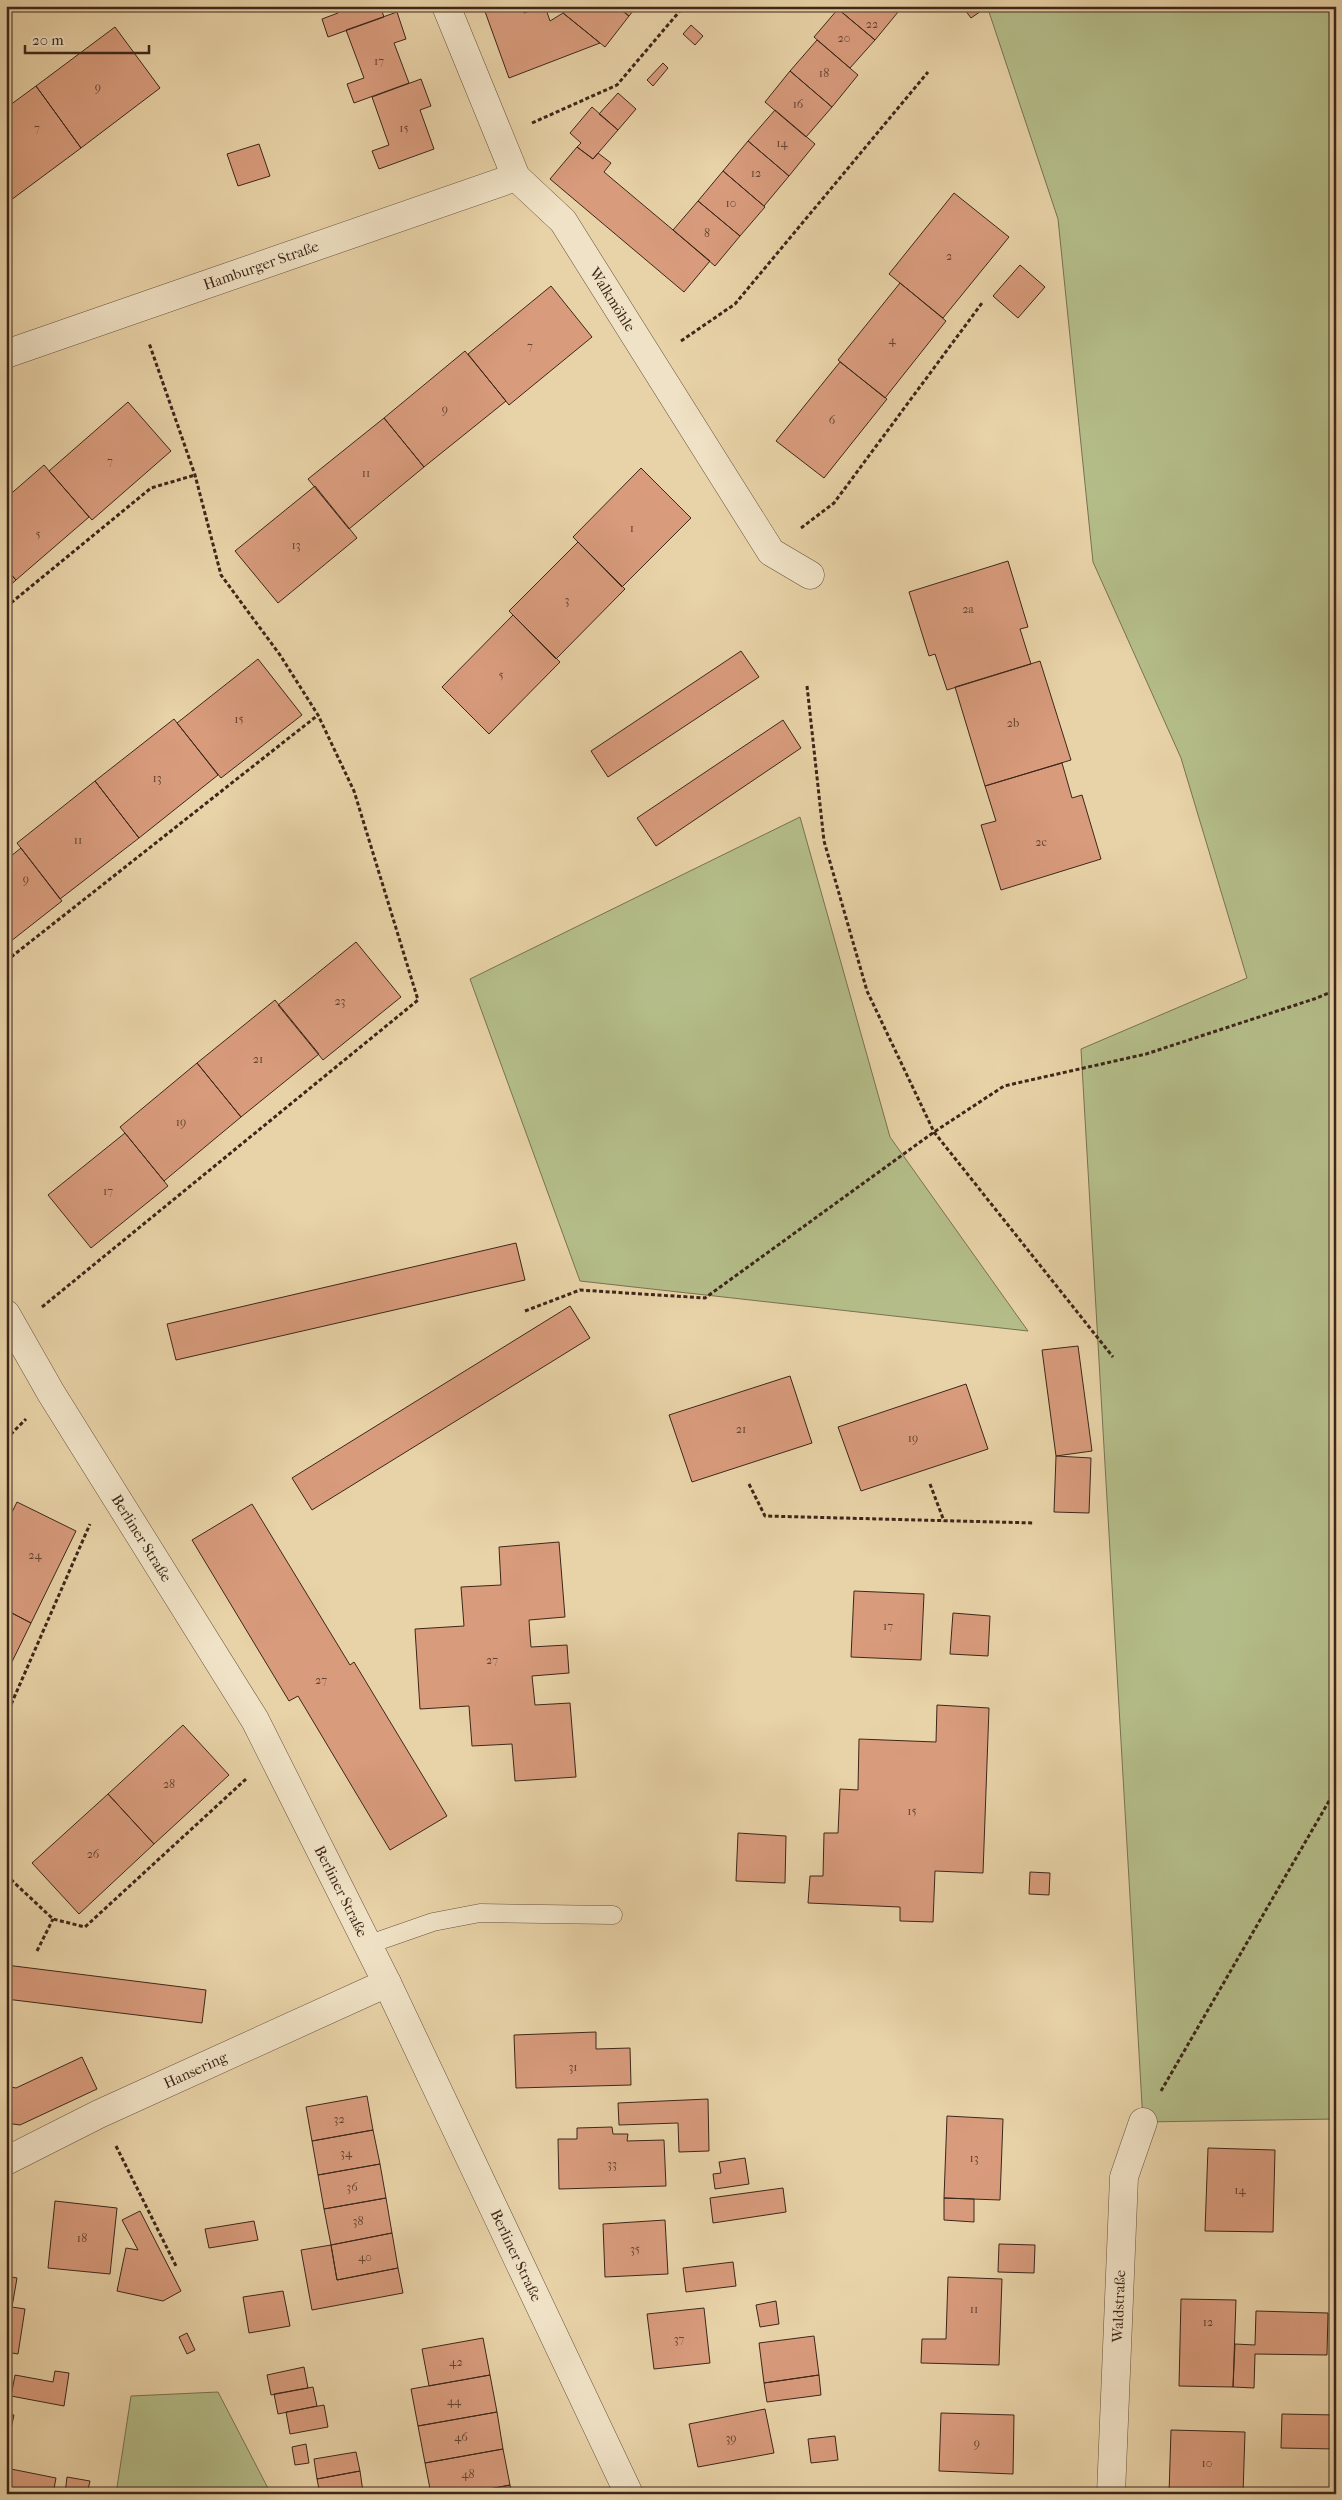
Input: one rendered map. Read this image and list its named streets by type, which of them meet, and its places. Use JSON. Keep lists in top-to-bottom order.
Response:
{
  "streets": {
    "street": [
      "Hamburger Straße",
      "Walkmöhle",
      "Berliner Straße",
      "Hansering",
      "Waldstraße"
    ]
  },
  "crossings": [
    ["Hamburger Straße", "Walkmöhle"],
    ["Berliner Straße", "Hansering"]
  ],
  "house_numbers": [
    "22",
    "20",
    "17",
    "18",
    "9",
    "16",
    "7",
    "15",
    "14",
    "12",
    "10",
    "8",
    "2",
    "4",
    "7",
    "9",
    "6",
    "7",
    "11",
    "1",
    "5",
    "13",
    "3",
    "2a",
    "5",
    "15",
    "2b",
    "13",
    "11",
    "2c",
    "9",
    "23",
    "21",
    "19",
    "17",
    "21",
    "19",
    "24",
    "17",
    "27",
    "27",
    "28",
    "15",
    "26",
    "31",
    "32",
    "34",
    "13",
    "33",
    "36",
    "14",
    "38",
    "18",
    "35",
    "40",
    "11",
    "12",
    "37",
    "42",
    "44",
    "46",
    "39",
    "9",
    "10",
    "48"
  ],
  "scale_bar": "20 m"
}
